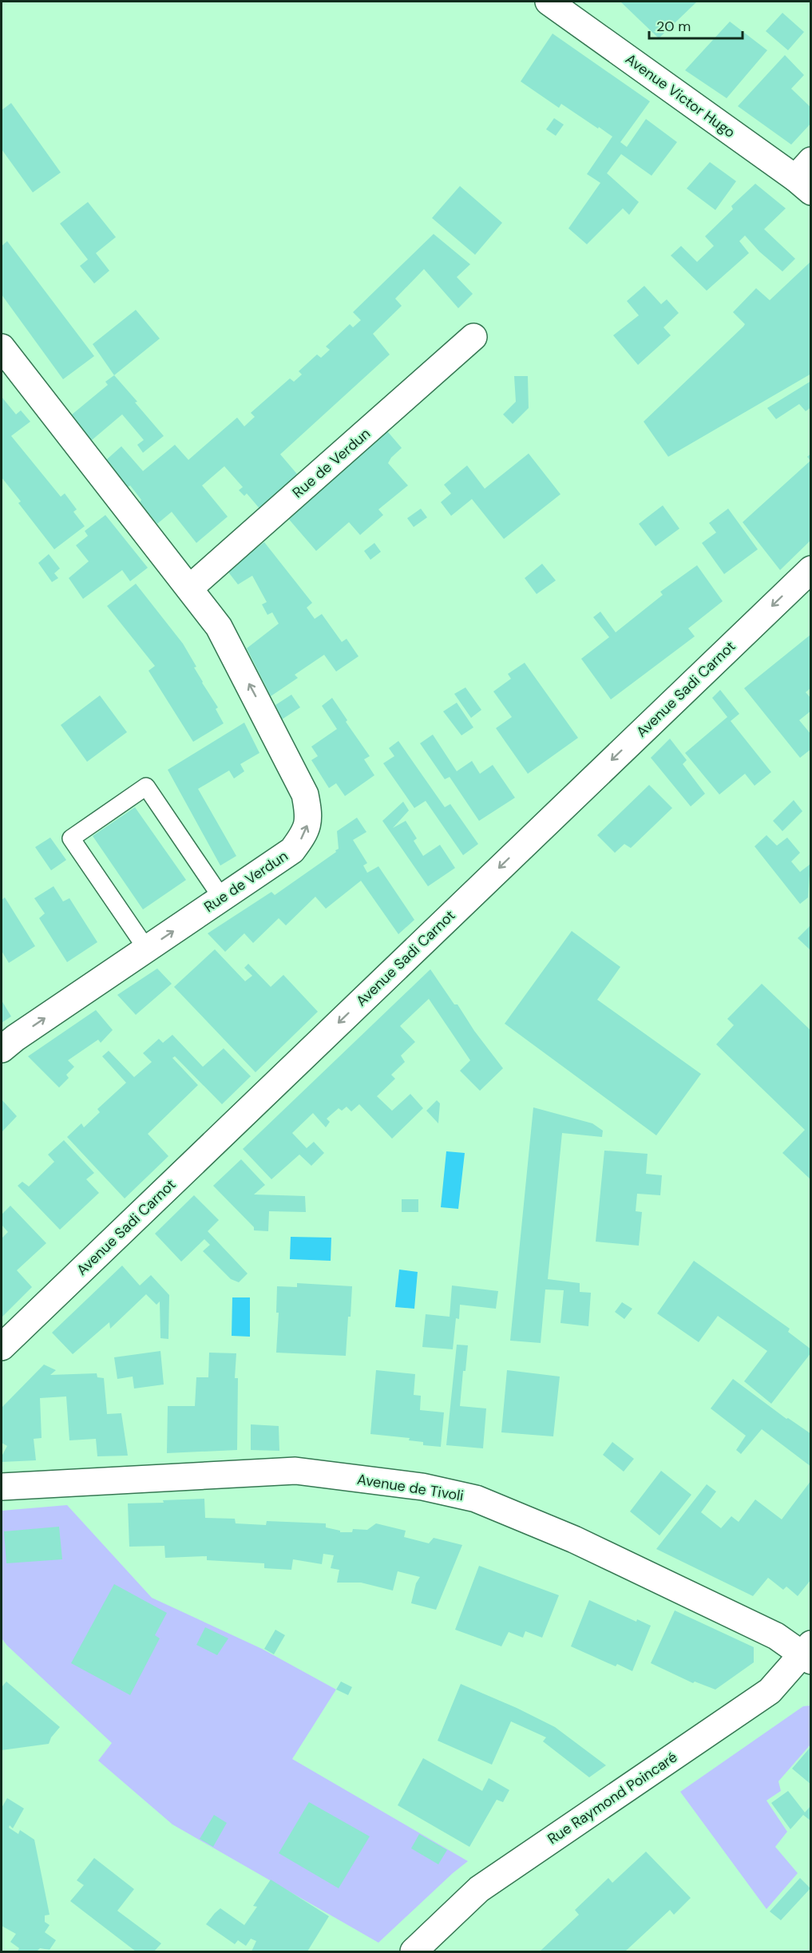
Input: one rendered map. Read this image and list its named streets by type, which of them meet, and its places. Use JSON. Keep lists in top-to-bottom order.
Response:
{
  "streets": {
    "street": [
      "Avenue Victor Hugo",
      "Rue de Verdun",
      "Avenue Sadi Carnot",
      "Avenue de Tivoli",
      "Rue Raymond Poincaré"
    ]
  },
  "crossings": [
    ["Avenue de Tivoli", "Rue Raymond Poincaré"]
  ],
  "one_way": ["Avenue Sadi Carnot"],
  "scale_bar": "20 m"
}
